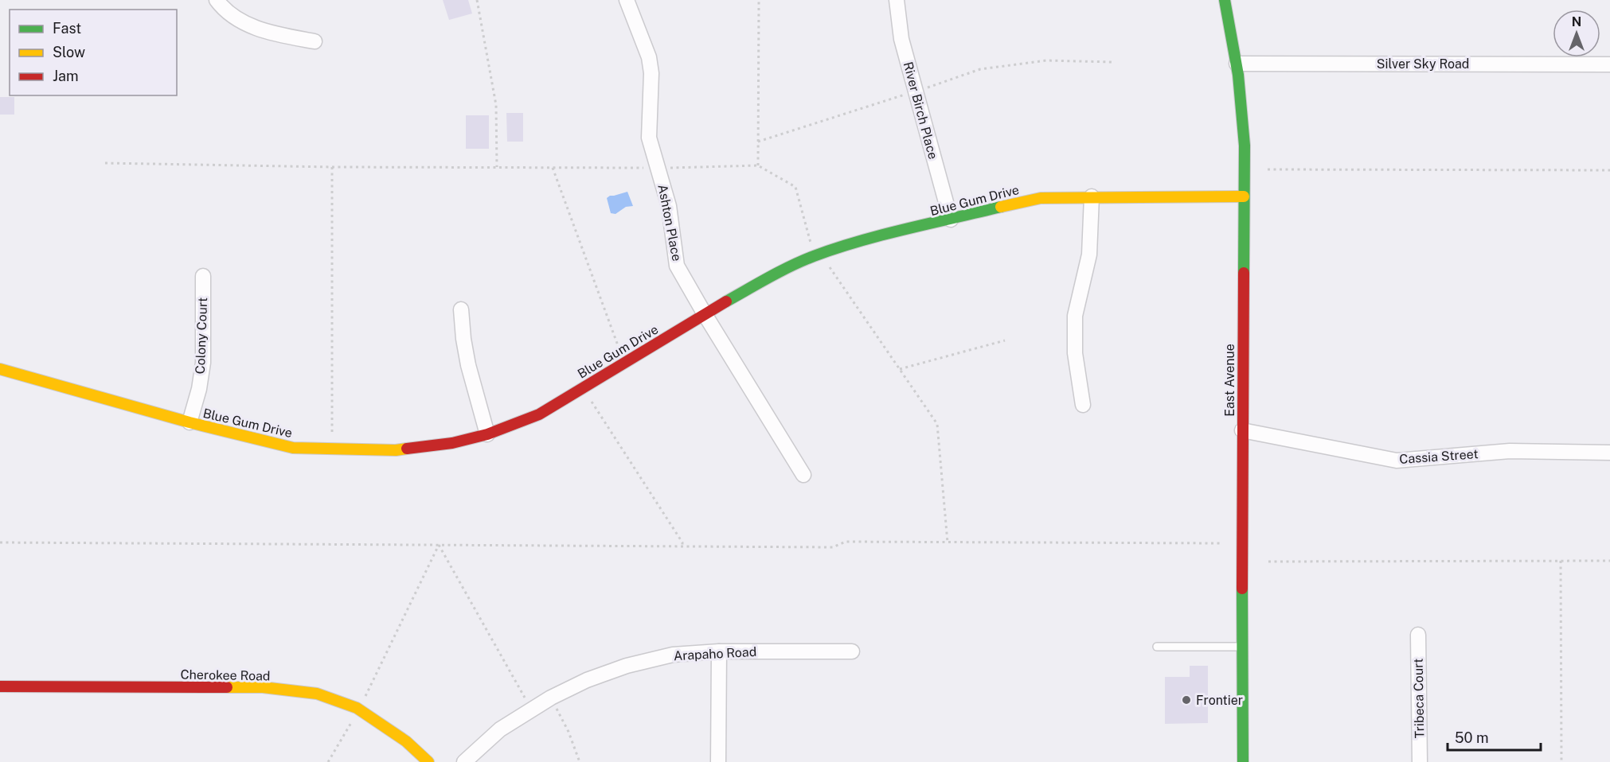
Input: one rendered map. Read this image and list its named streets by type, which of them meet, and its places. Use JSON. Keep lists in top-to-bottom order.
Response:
{
  "streets": {
    "street": [
      "Silver Sky Road",
      "River Birch Place",
      "Blue Gum Drive",
      "Ashton Place",
      "Colony Court",
      "East Avenue",
      "Cassia Street",
      "Arapaho Road",
      "Cherokee Road",
      "Tribeca Court"
    ]
  },
  "crossings": [
    ["Silver Sky Road", "East Avenue"],
    ["River Birch Place", "Blue Gum Drive"],
    ["Blue Gum Drive", "Ashton Place"],
    ["Blue Gum Drive", "Colony Court"],
    ["Blue Gum Drive", "East Avenue"],
    ["East Avenue", "Cassia Street"]
  ],
  "places": ["Frontier"],
  "legend": ["Fast", "Slow", "Jam"],
  "scale_bar": "50 m",
  "north": "top"
}
